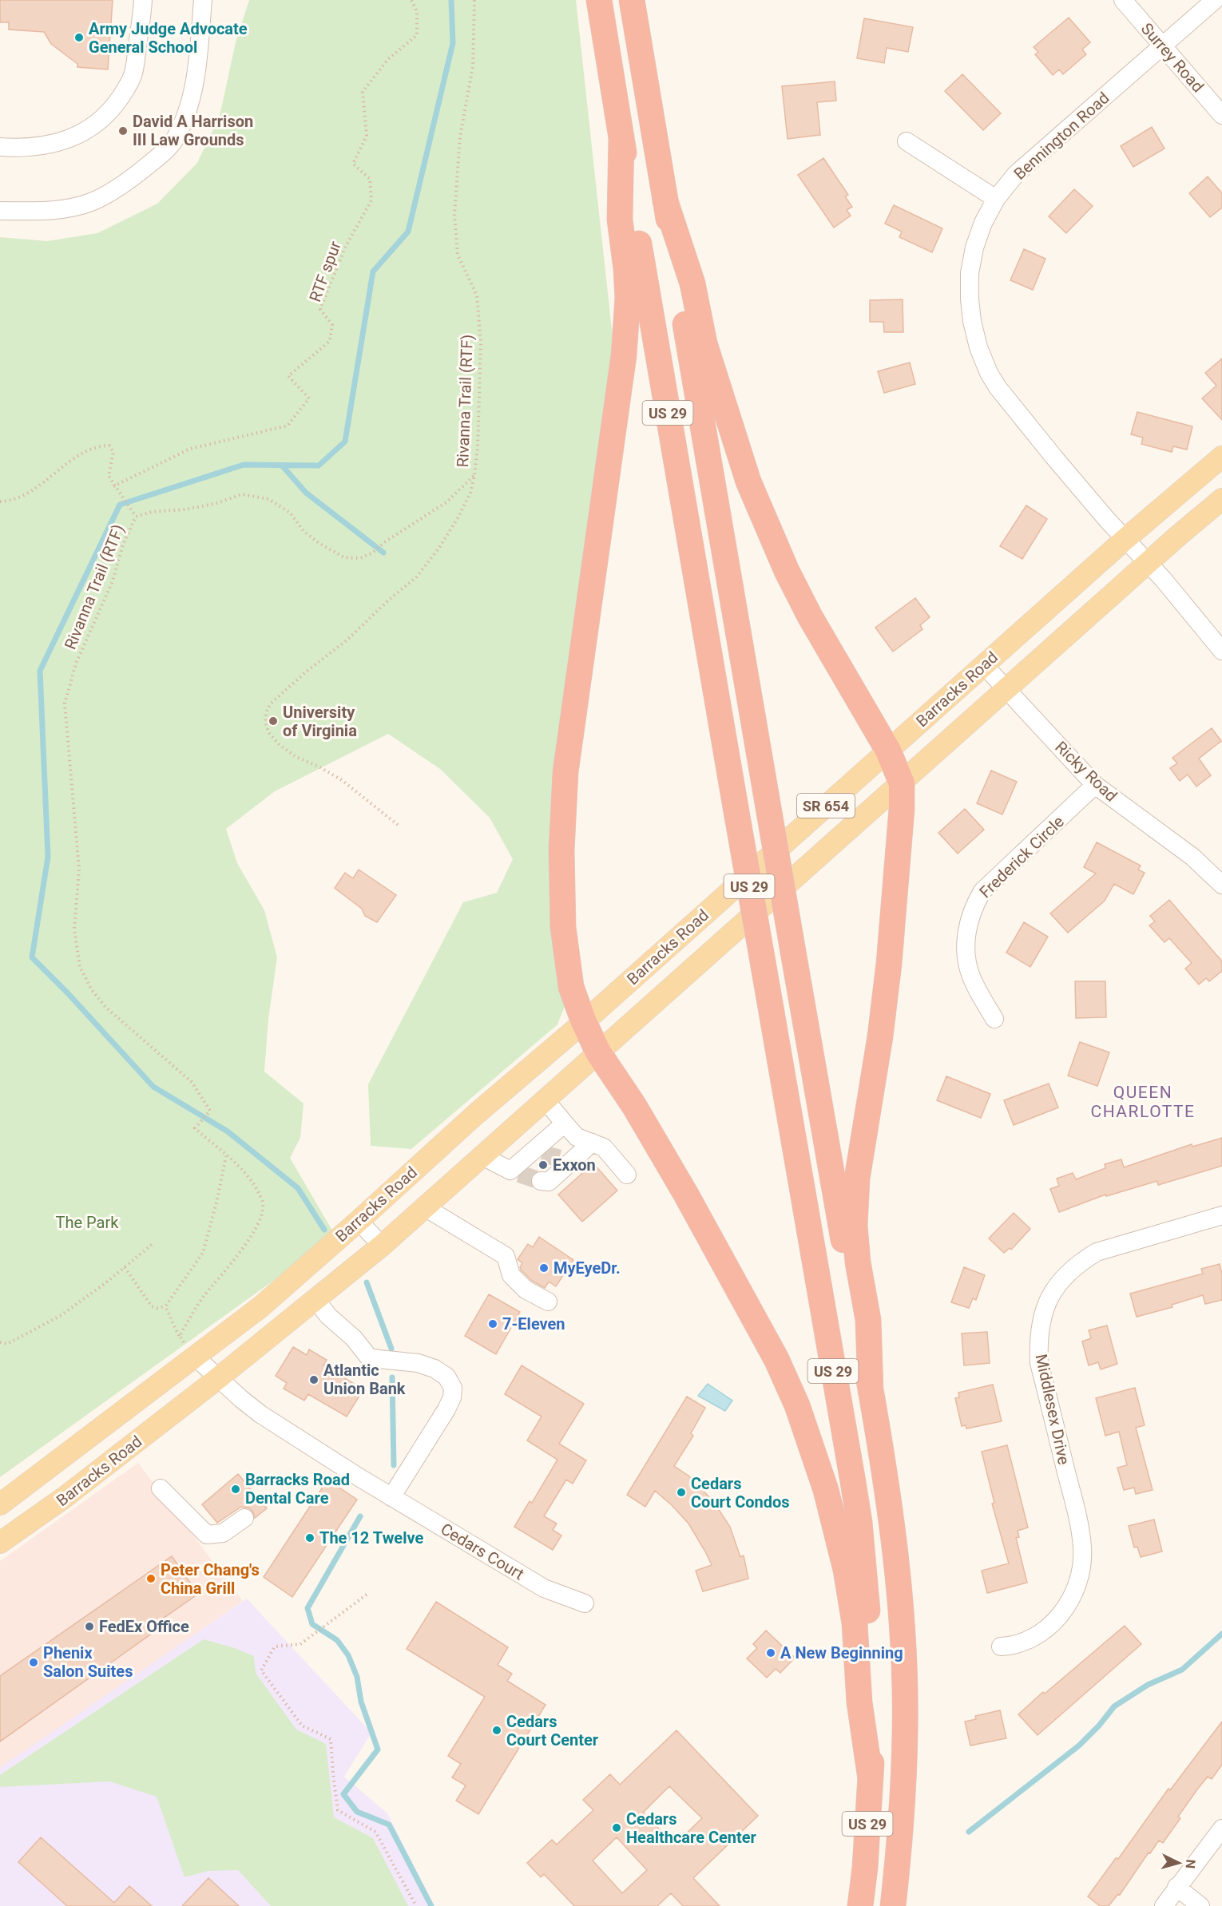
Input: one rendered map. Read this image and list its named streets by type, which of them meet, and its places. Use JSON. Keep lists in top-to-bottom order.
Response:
{
  "streets": {
    "highway": ["US 29"],
    "main road": ["Barracks Road", "SR 654"],
    "street": [
      "Surrey Road",
      "Bennington Road",
      "Ricky Road",
      "Frederick Circle",
      "Middlesex Drive",
      "Cedars Court"
    ],
    "path": ["RTF spur", "Rivanna Trail (RTF)"]
  },
  "crossings": [
    ["Surrey Road", "Bennington Road"],
    ["Bennington Road", "Barracks Road"],
    ["Barracks Road", "Ricky Road"],
    ["Barracks Road", "Cedars Court"],
    ["Ricky Road", "Frederick Circle"]
  ],
  "districts": ["QUEEN CHARLOTTE"],
  "parks": ["The Park"],
  "places": [
    "Army Judge Advocate General School",
    "David A Harrison III Law Grounds",
    "University of Virginia",
    "Exxon",
    "MyEyeDr.",
    "7-Eleven",
    "Atlantic Union Bank",
    "Barracks Road Dental Care",
    "Cedars Court Condos",
    "The 12 Twelve",
    "Peter Chang's China Grill",
    "FedEx Office",
    "A New Beginning",
    "Phenix Salon Suites",
    "Cedars Court Center",
    "Cedars Healthcare Center"
  ],
  "north": "right"
}
